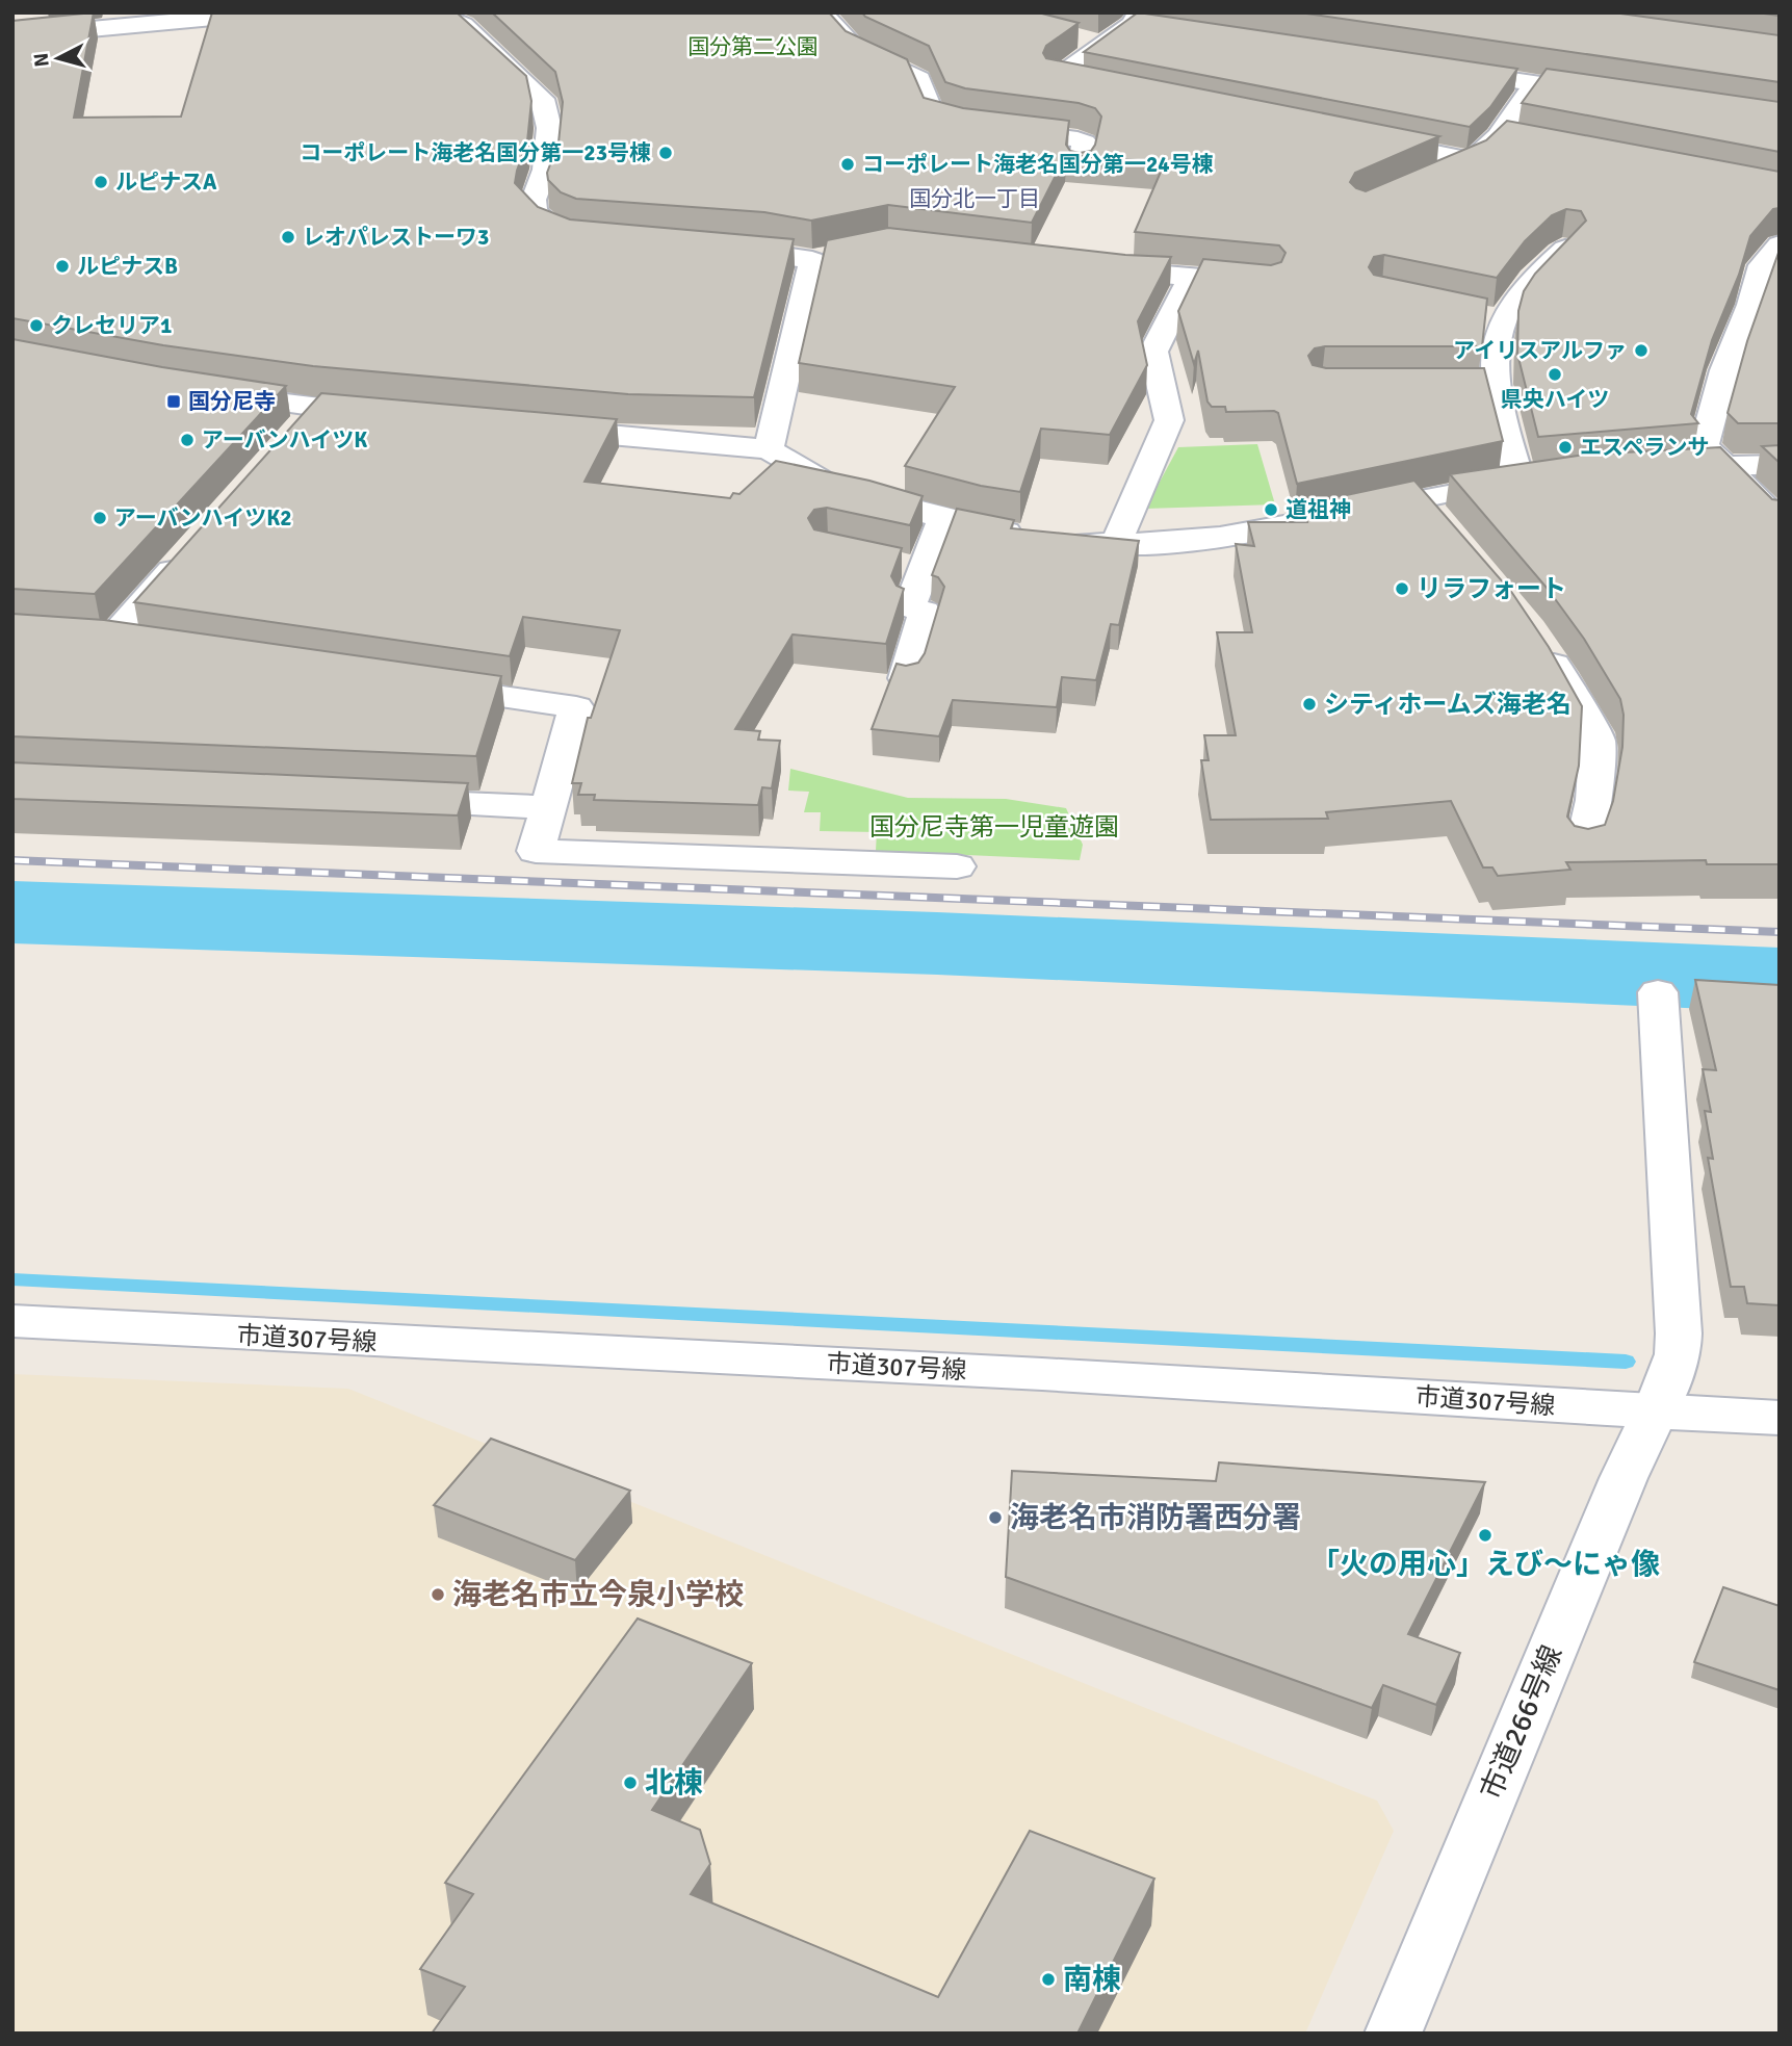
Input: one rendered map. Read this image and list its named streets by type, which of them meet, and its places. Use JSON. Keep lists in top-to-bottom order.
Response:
{
  "streets": {
    "street": ["市道307号線", "市道266号線"]
  },
  "crossings": [
    ["市道307号線", "市道266号線"]
  ],
  "districts": ["国分北一丁目"],
  "parks": ["国分第二公園", "国分尼寺第一児童遊園"],
  "places": {
    "other": [
      "コーポレート海老名国分第一23号棟",
      "コーポレート海老名国分第一24号棟",
      "ルピナスA",
      "レオパレストーワ3",
      "ルピナスB",
      "クレセリア1",
      "アイリスアルファ",
      "県央ハイツ",
      "アーバンハイツK",
      "エスペランサ",
      "道祖神",
      "アーバンハイツK2",
      "リラフォート",
      "シティホームズ海老名",
      "海老名市消防署西分署",
      "「火の用心」えび～にゃ像",
      "海老名市立今泉小学校",
      "北棟",
      "南棟"
    ],
    "transit": ["国分尼寺"]
  },
  "north": "left"
}
